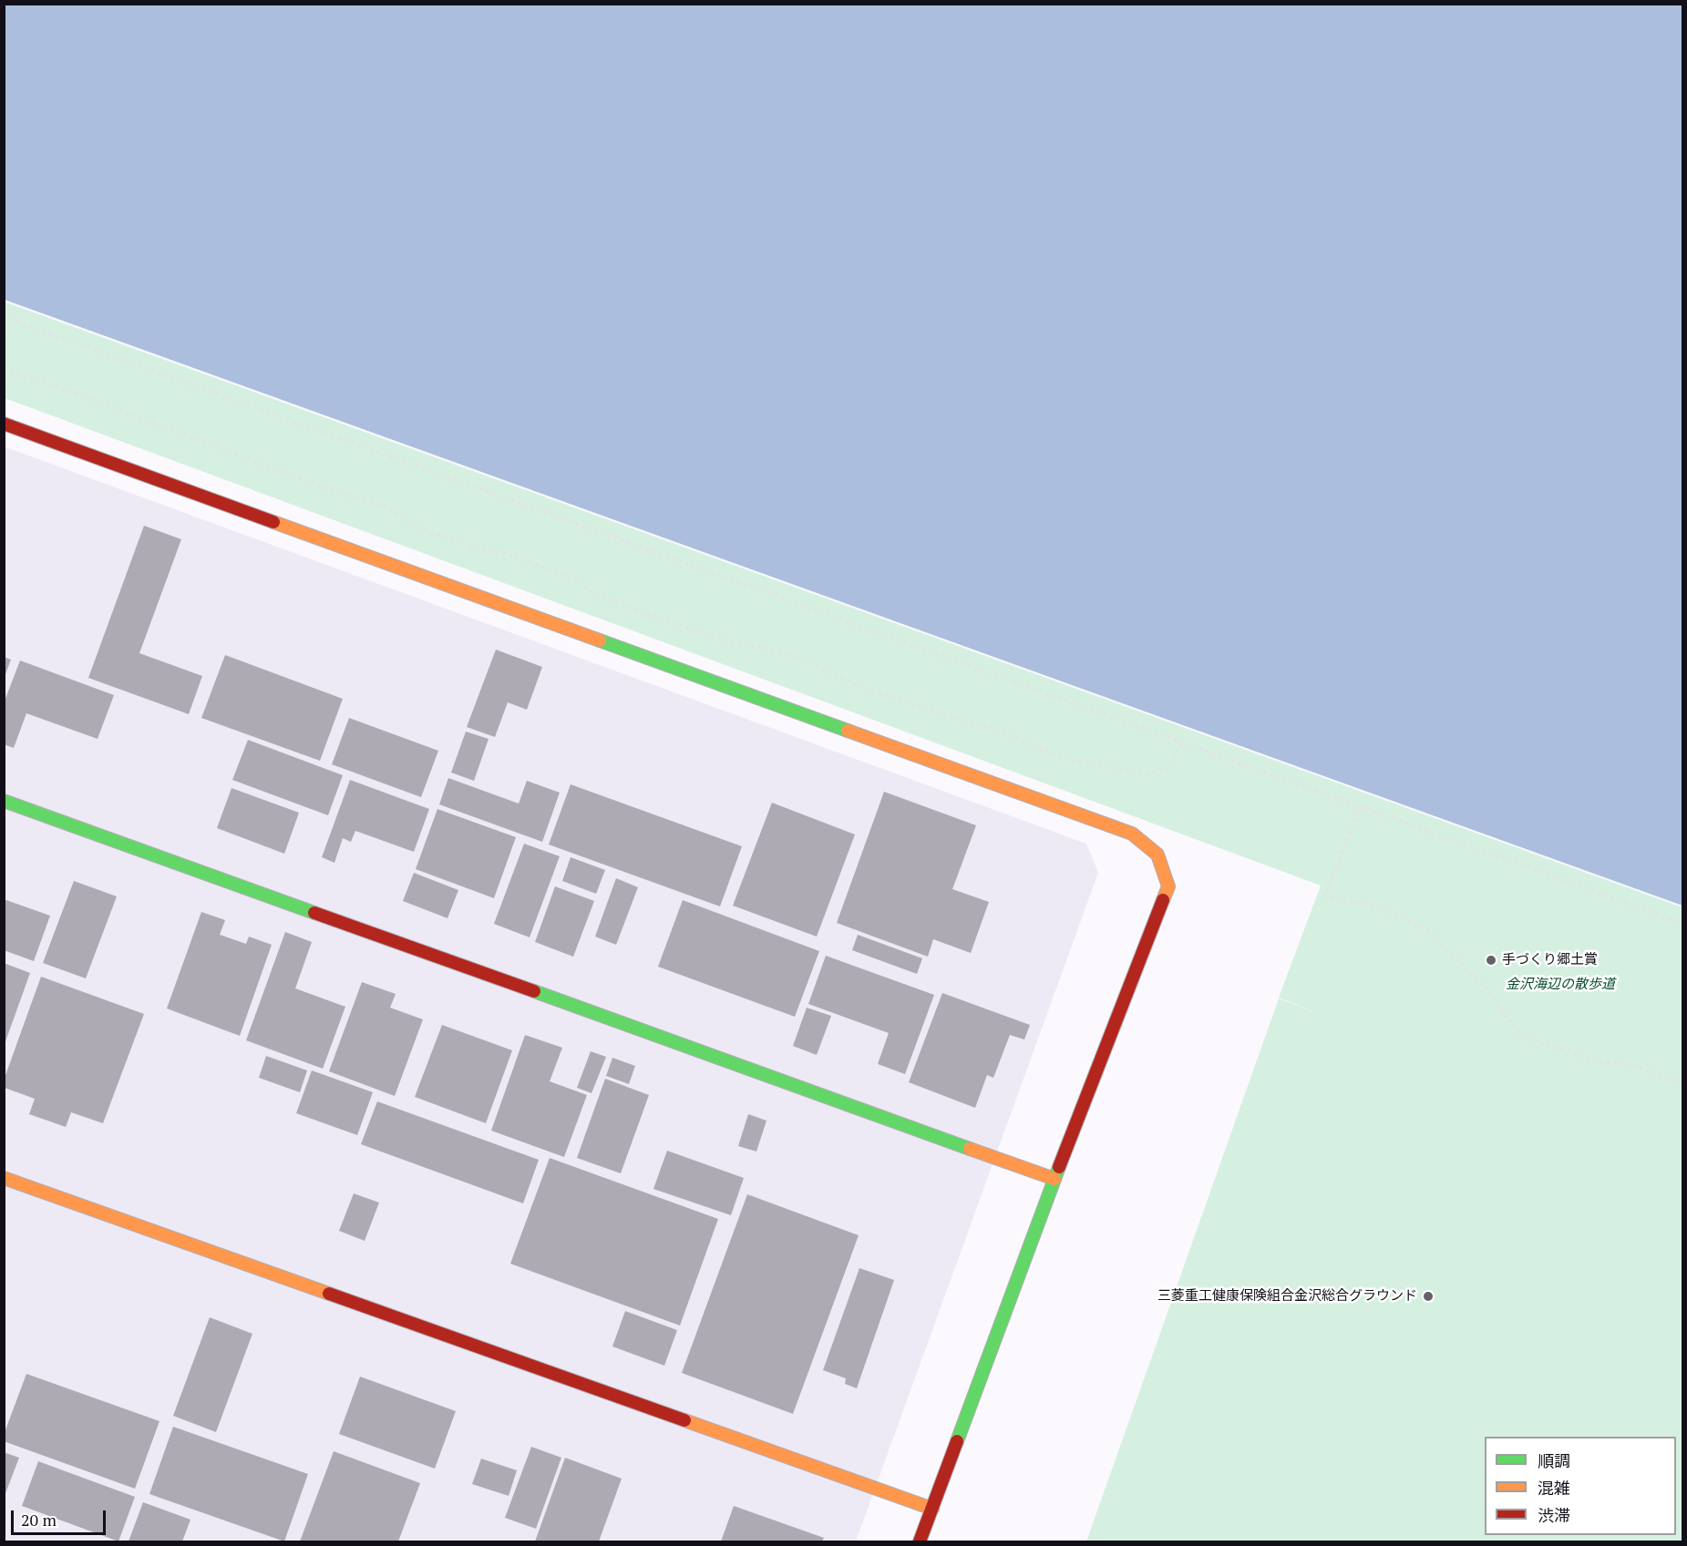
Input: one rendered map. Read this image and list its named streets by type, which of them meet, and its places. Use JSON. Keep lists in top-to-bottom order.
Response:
{
  "parks": ["金沢海辺の散歩道"],
  "places": ["手づくり郷土賞", "三菱重工健康保険組合金沢総合グラウンド"],
  "legend": ["順調", "混雑", "渋滞"],
  "scale_bar": "20 m"
}
